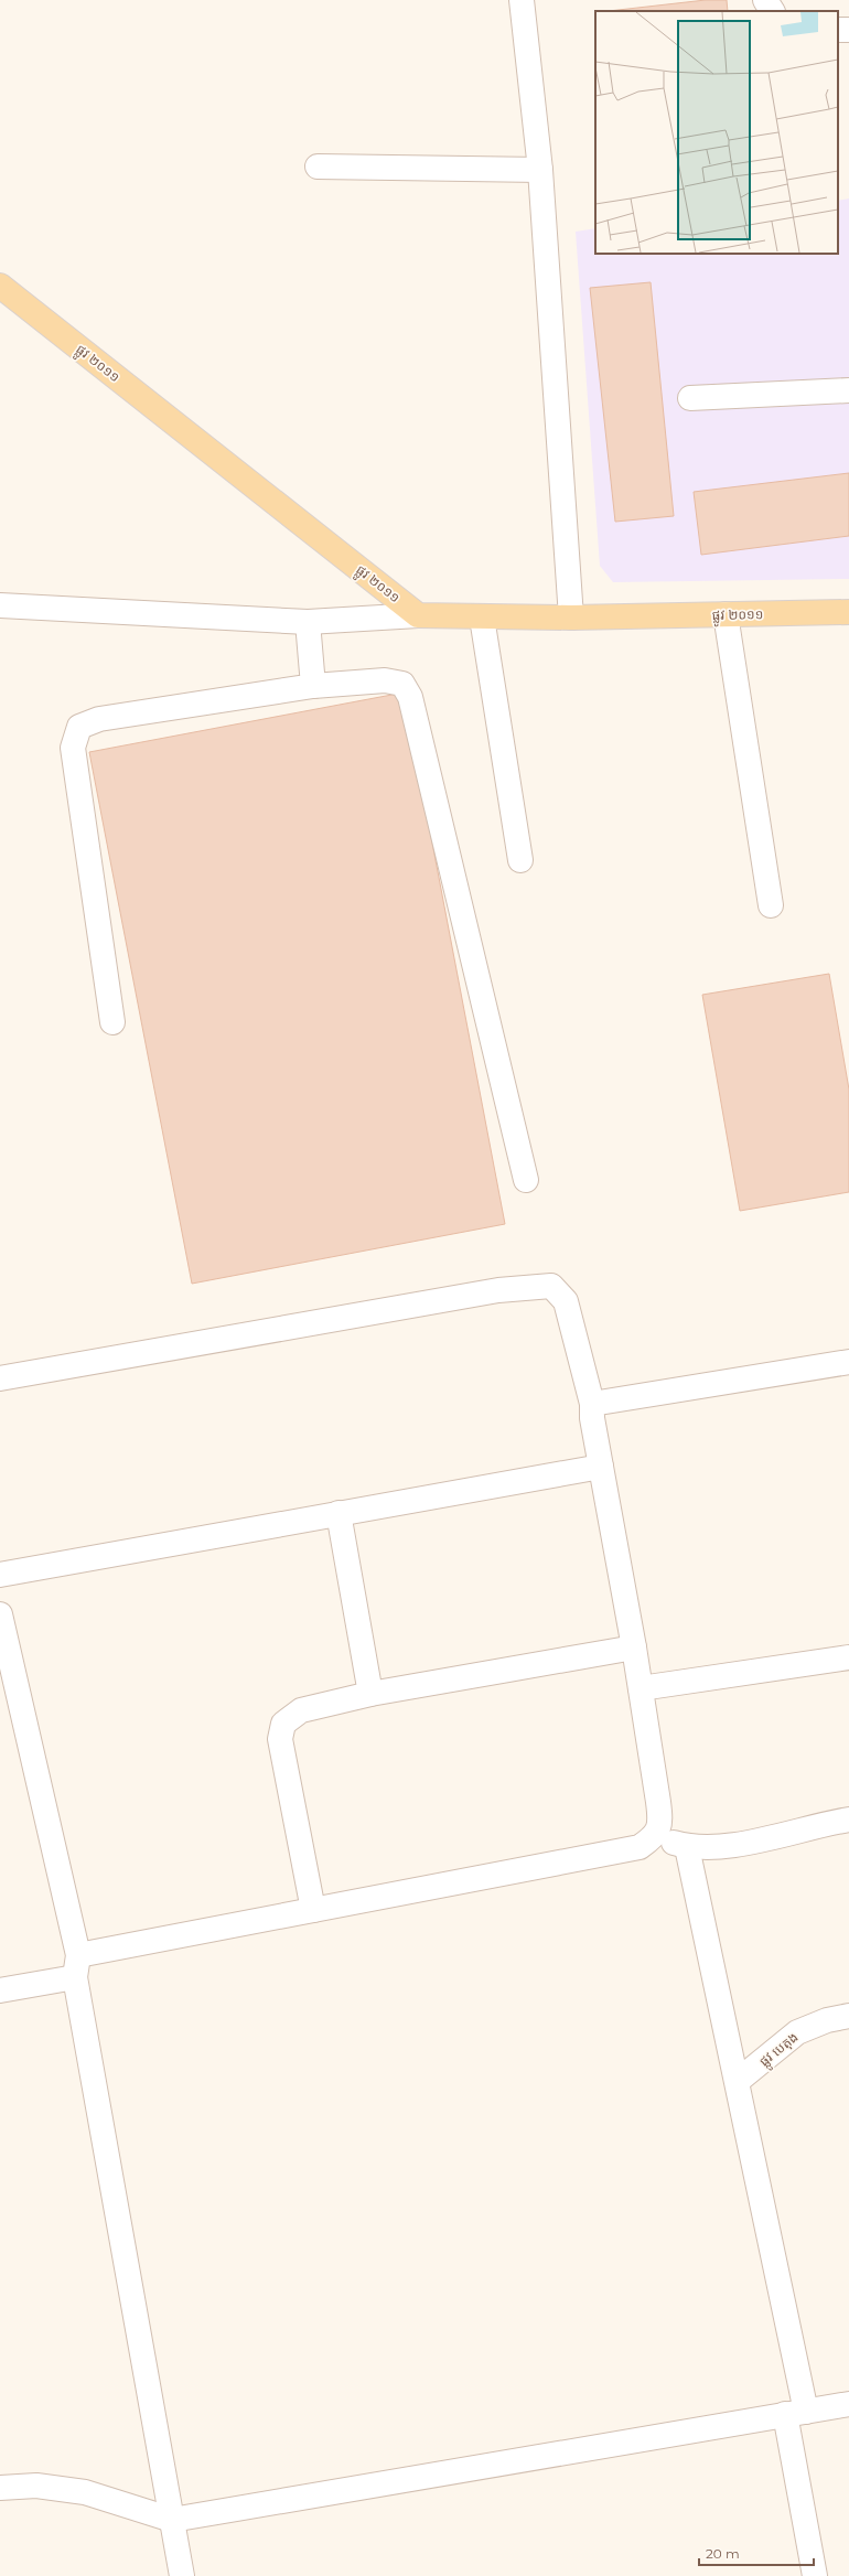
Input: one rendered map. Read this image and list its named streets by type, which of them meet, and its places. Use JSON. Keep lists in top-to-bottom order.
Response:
{
  "streets": {
    "main road": ["ផ្លូវ ២០១១"],
    "street": ["ផ្លូវ បេតុង"]
  },
  "scale_bar": "20 m"
}
